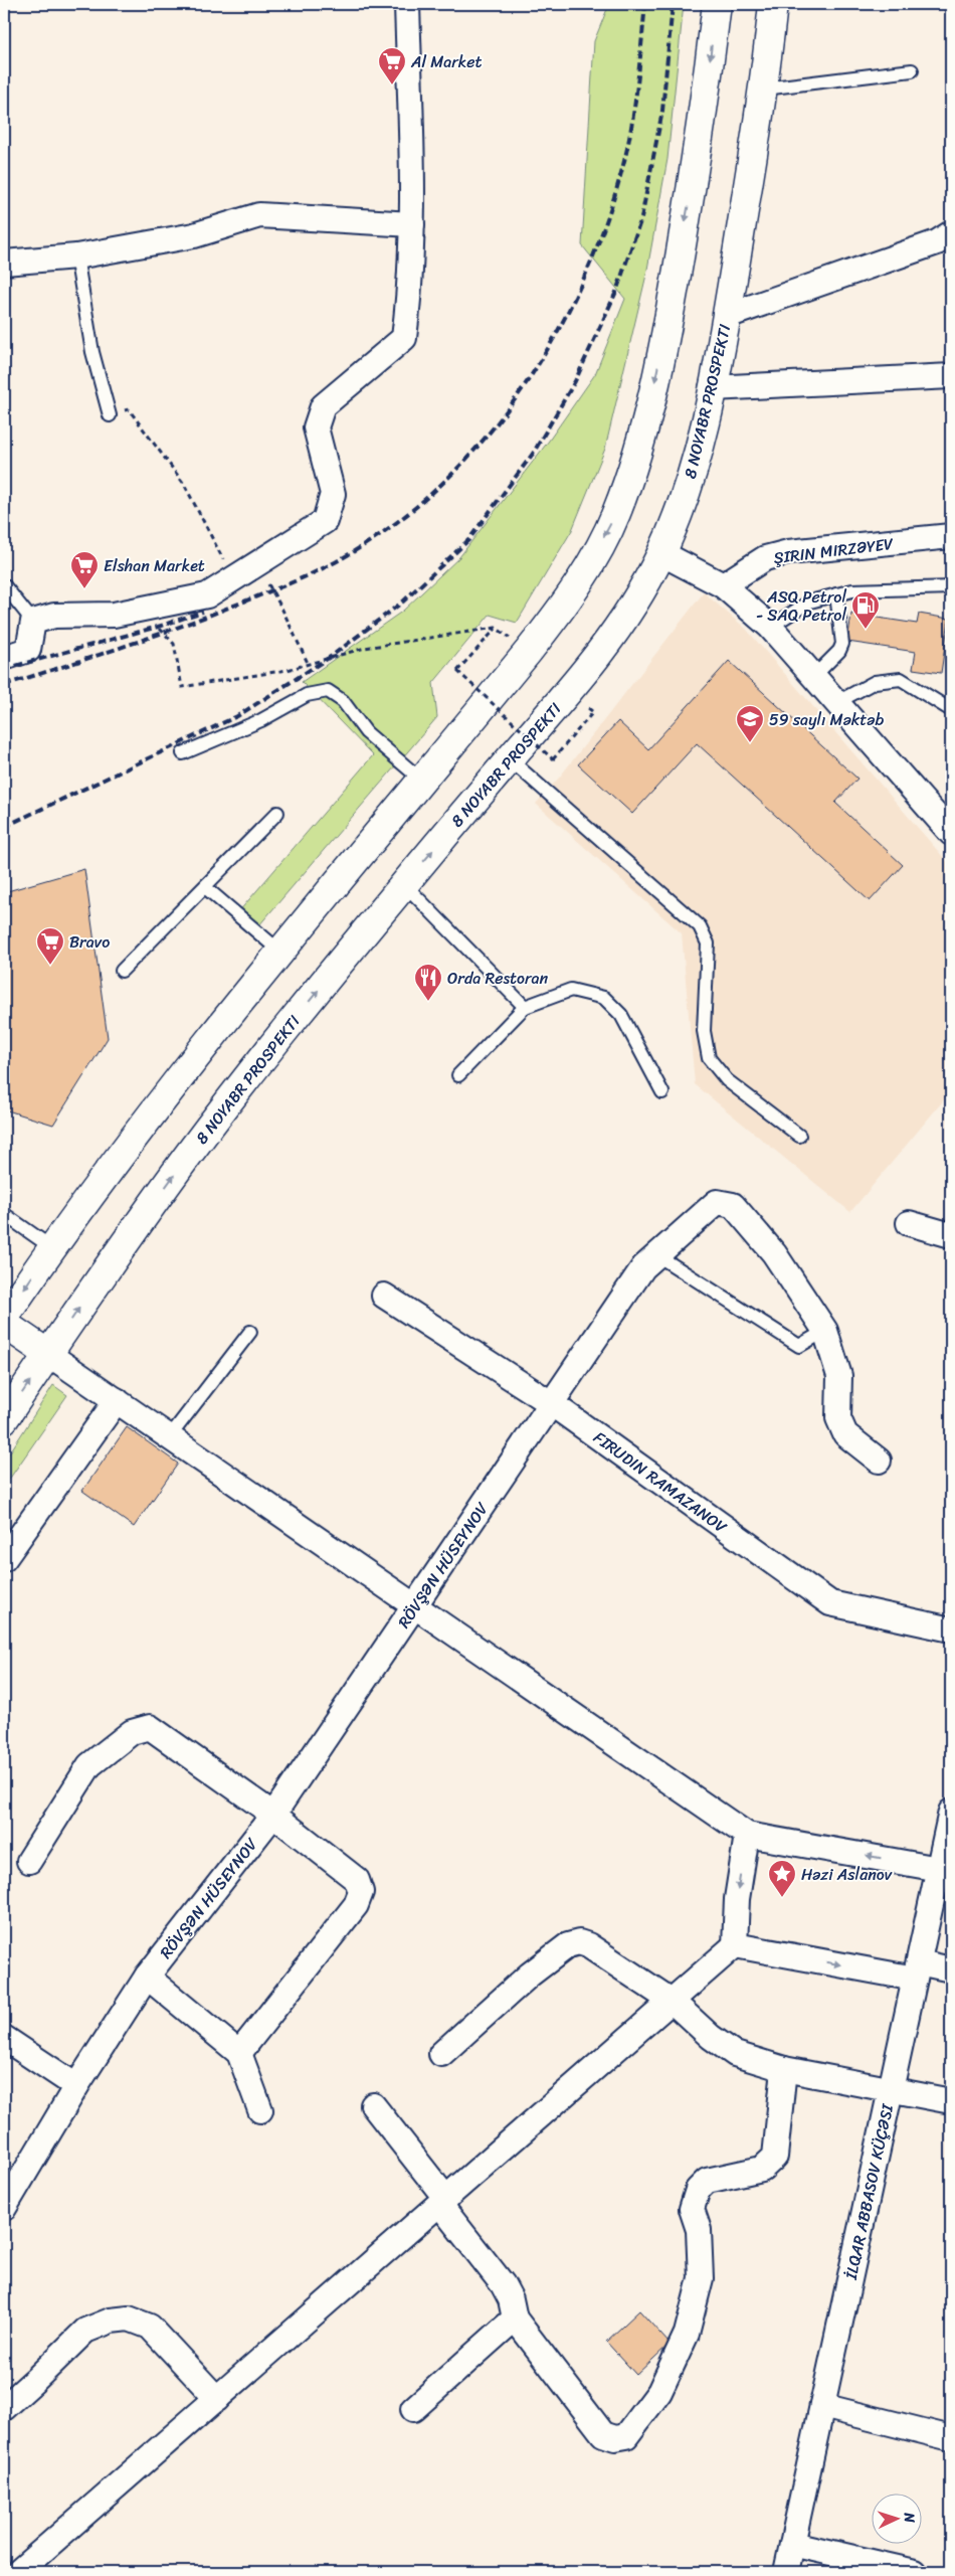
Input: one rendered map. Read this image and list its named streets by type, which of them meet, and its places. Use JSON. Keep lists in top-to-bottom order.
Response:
{
  "streets": {
    "highway": ["8 NOYABR PROSPEKTI"],
    "street": [
      "ŞIRIN MIRZƏYEV",
      "FIRUDIN RAMAZANOV",
      "RÖVŞƏN HÜSEYNOV",
      "İLQAR ABBASOV KÜÇƏSI"
    ]
  },
  "crossings": [
    ["FIRUDIN RAMAZANOV", "RÖVŞƏN HÜSEYNOV"]
  ],
  "places": {
    "supermarket": ["Al Market", "Elshan Market", "Bravo"],
    "fuel station": ["ASQ Petrol - SAQ Petrol"],
    "school or university": ["59 saylı Məktəb"],
    "restaurant": ["Orda Restoran"],
    "place": ["Həzi Aslanov"]
  },
  "north": "right"
}
